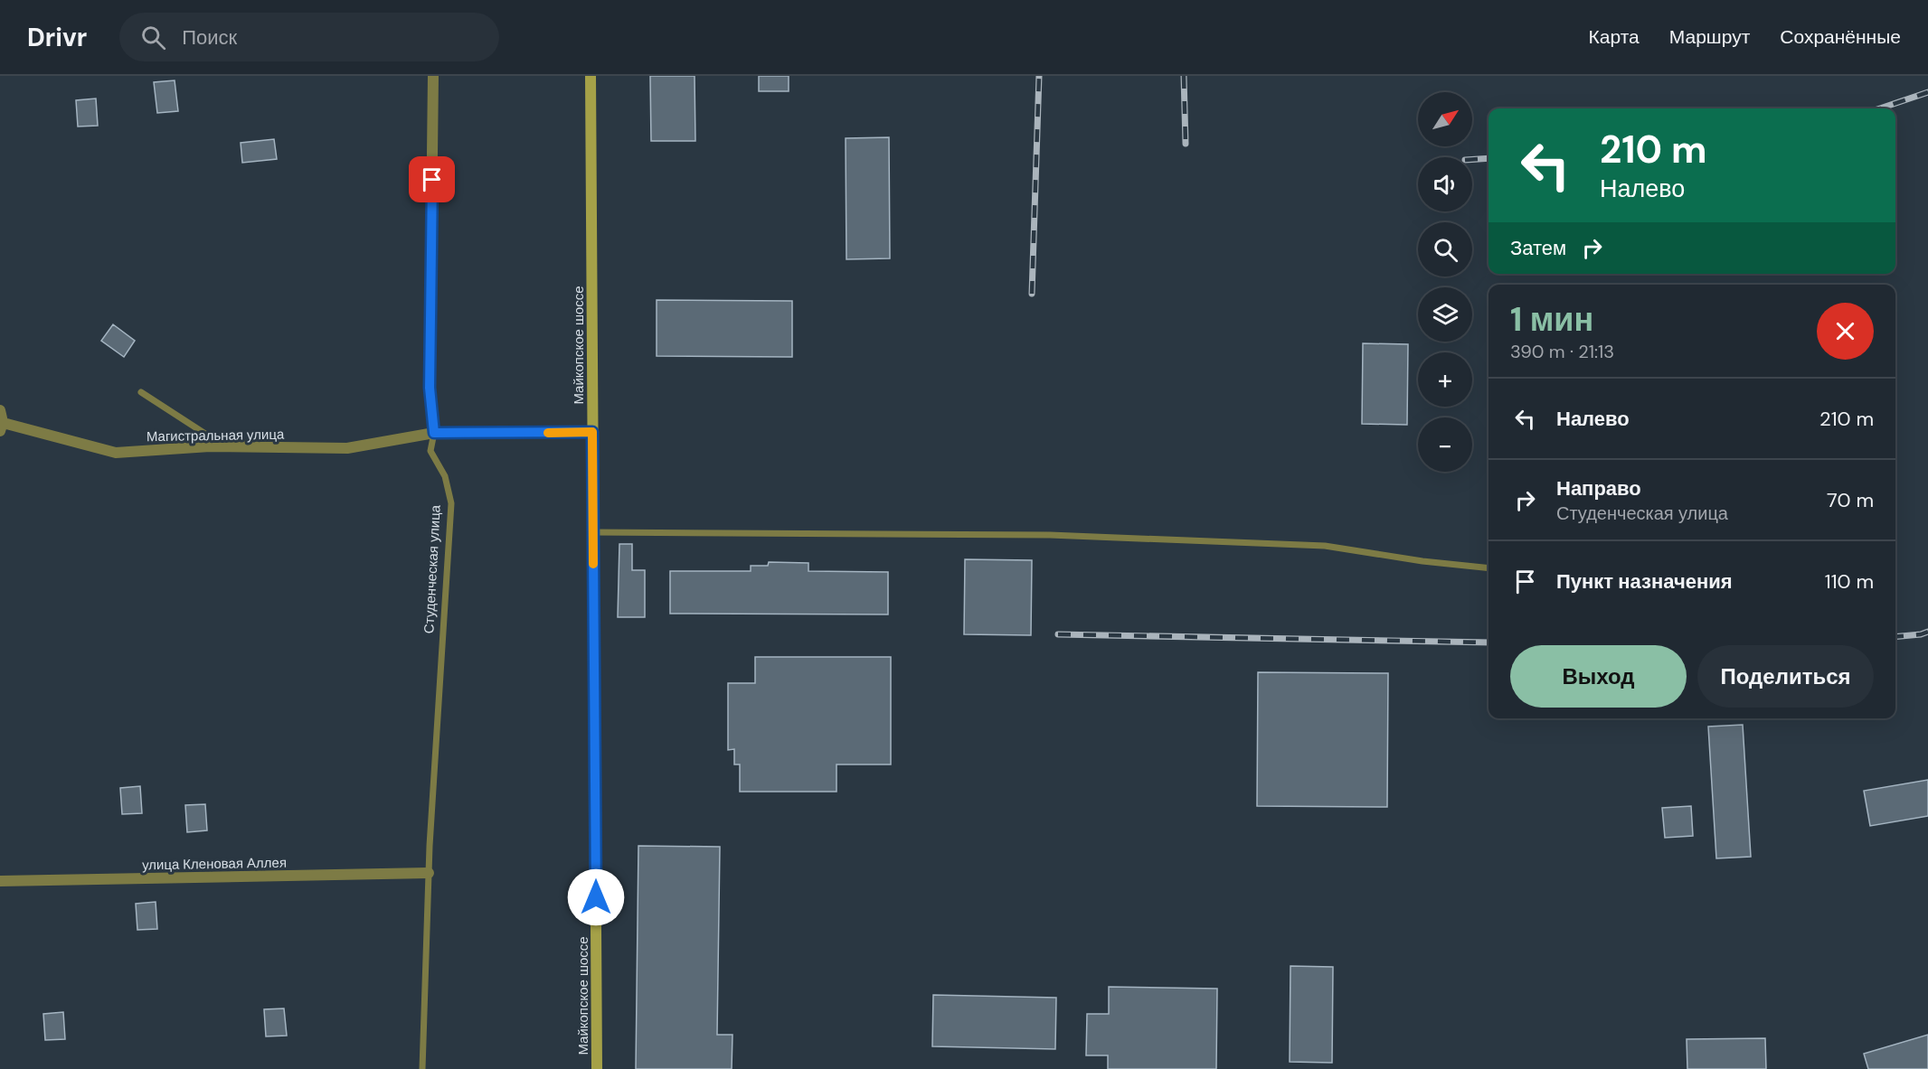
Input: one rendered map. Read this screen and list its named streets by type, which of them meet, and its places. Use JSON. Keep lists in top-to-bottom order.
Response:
{
  "streets": {
    "street": [
      "Майкопское шоссе",
      "Магистральная улица",
      "Студенческая улица",
      "улица Кленовая Аллея"
    ]
  },
  "crossings": [
    ["Майкопское шоссе", "Магистральная улица"],
    ["Магистральная улица", "Студенческая улица"],
    ["Студенческая улица", "улица Кленовая Аллея"]
  ],
  "north": "top right",
  "page": {
    "header": "Drivr",
    "search": "Поиск",
    "nav": ["Карта", "Маршрут", "Сохранённые"],
    "map_buttons": ["+", "−"],
    "turn": ["210 m", "Налево"],
    "then": "Затем",
    "heading": ["1 мин", "390 m · 21:13"],
    "list": [
      {
        "name": "Налево",
        "value": "210 m"
      },
      {
        "name": "Направо",
        "note": "Студенческая улица",
        "value": "70 m"
      },
      {
        "name": "Пункт назначения",
        "value": "110 m"
      }
    ],
    "buttons": ["Выход", "Поделиться"]
  }
}
